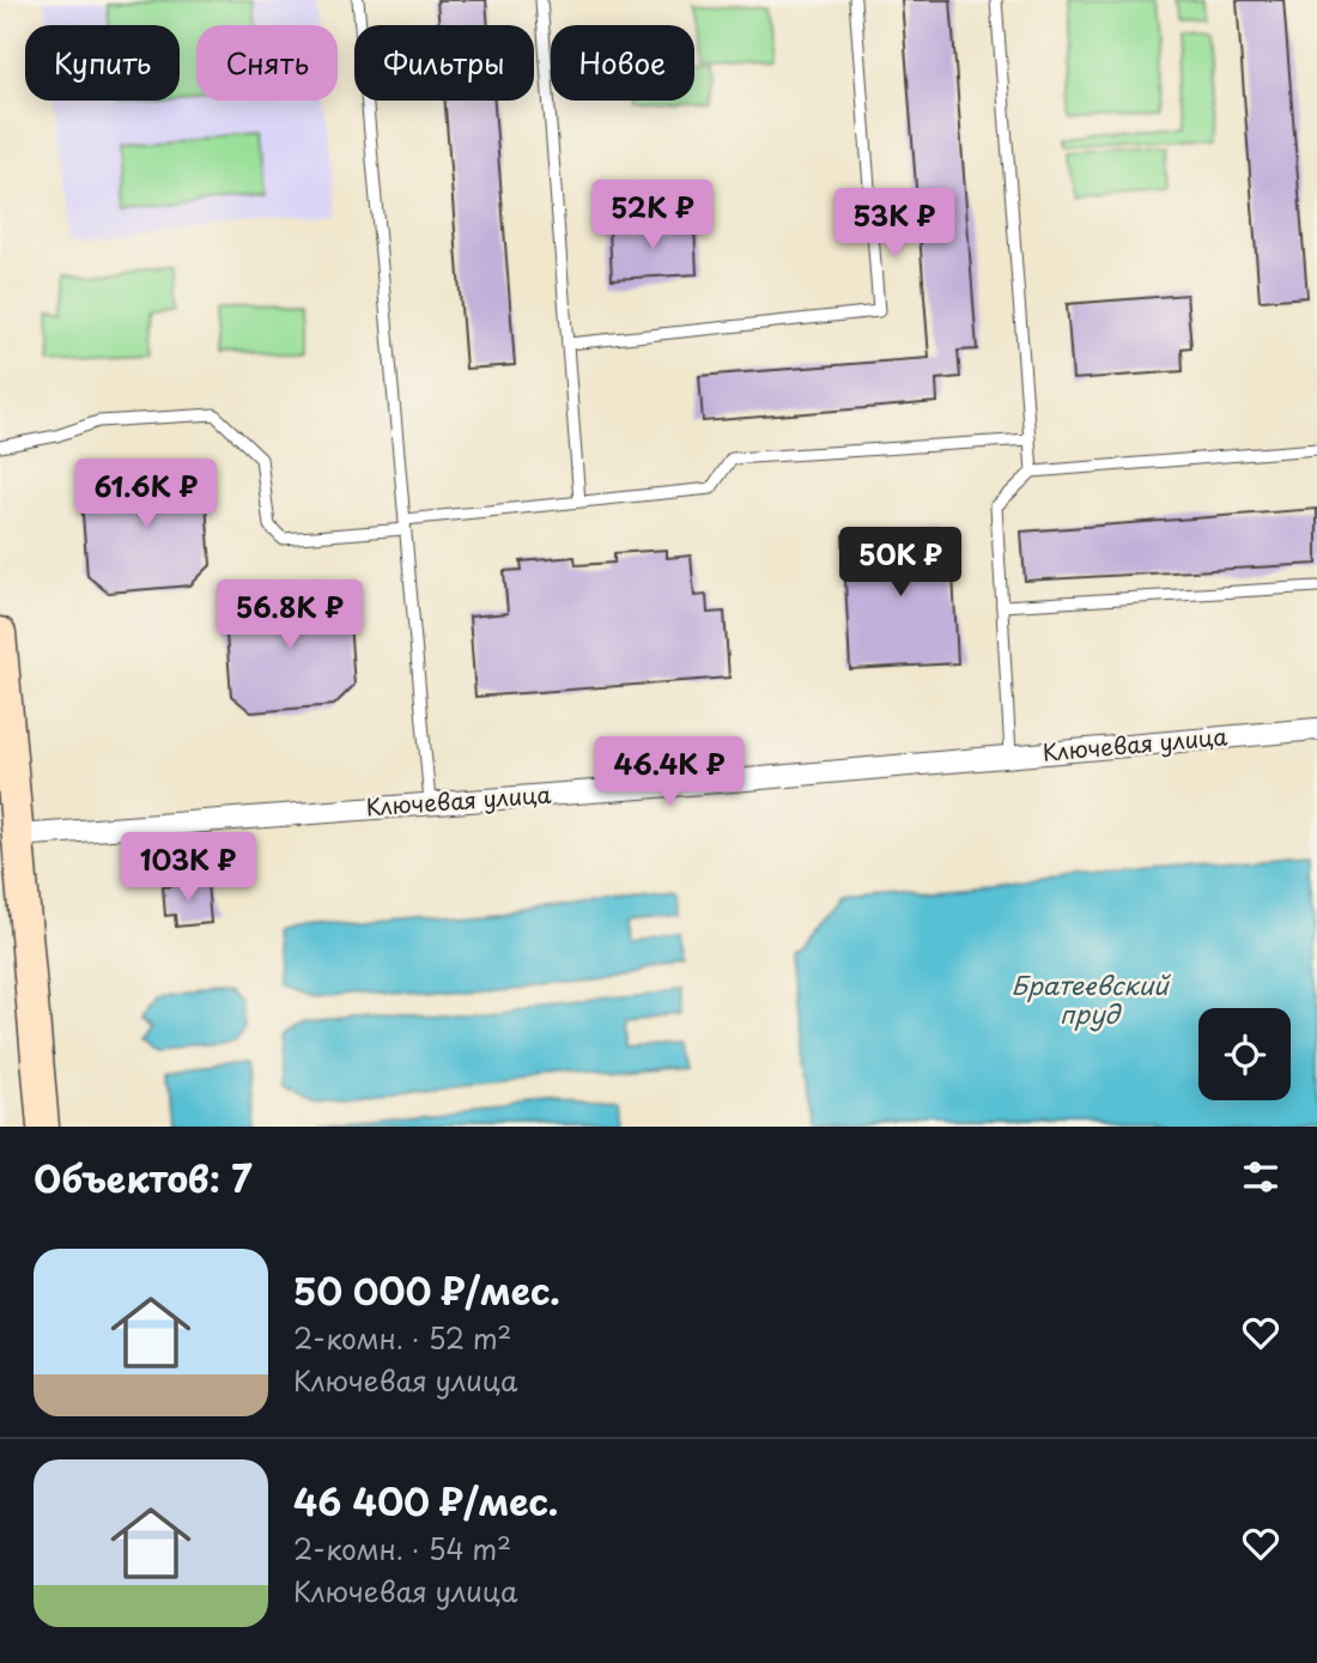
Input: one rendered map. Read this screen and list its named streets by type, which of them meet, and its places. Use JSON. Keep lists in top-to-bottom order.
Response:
{
  "streets": {
    "street": ["Ключевая улица"]
  },
  "water": ["Братеевский пруд"],
  "page": {
    "chip": [
      "Купить",
      "Снять",
      "Фильтры",
      "Новое"
    ],
    "price": [
      "52K ₽",
      "53K ₽",
      "61.6K ₽",
      "50K ₽",
      "56.8K ₽",
      "46.4K ₽",
      "103K ₽"
    ],
    "heading": "Объектов: 7",
    "list": [
      {
        "name": "50 000 ₽/мес.",
        "note": "2-комн. · 52 m² · Ключевая улица"
      },
      {
        "name": "46 400 ₽/мес.",
        "note": "2-комн. · 54 m² · Ключевая улица"
      }
    ]
  }
}
